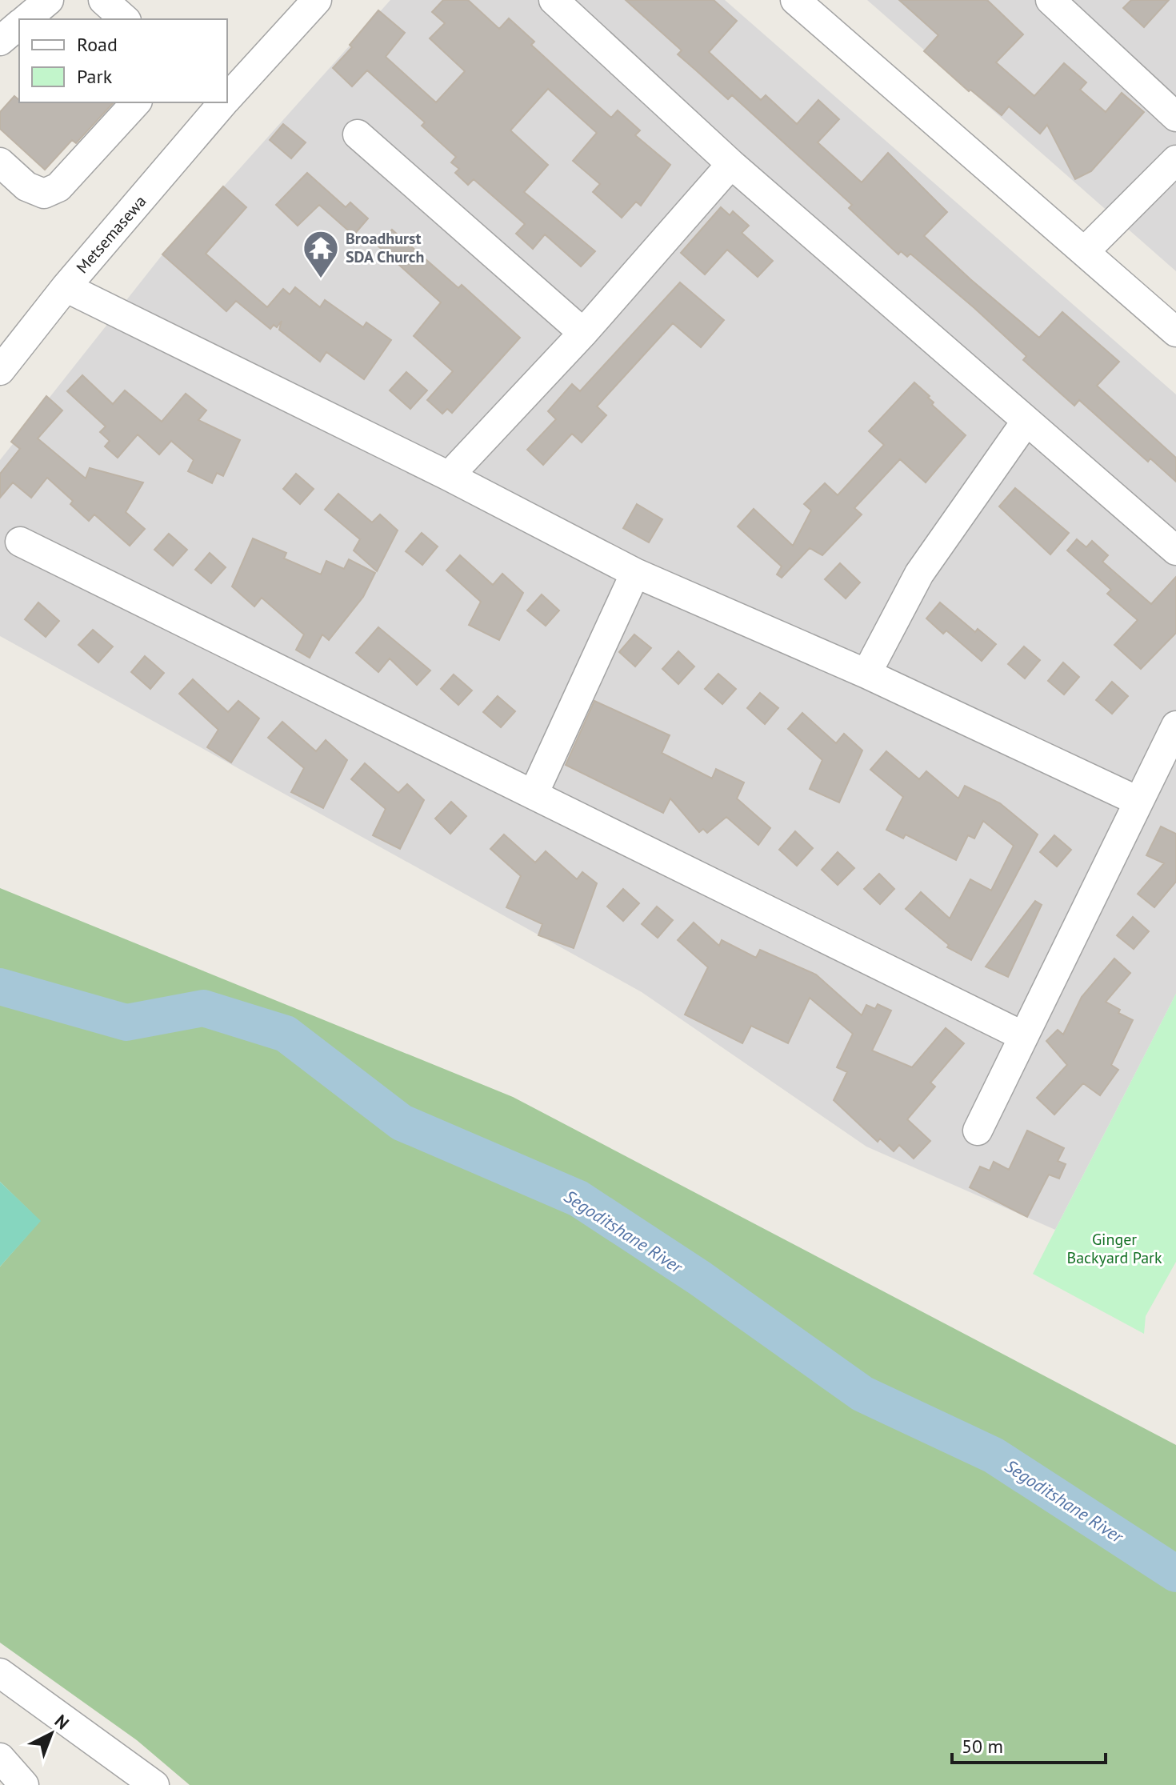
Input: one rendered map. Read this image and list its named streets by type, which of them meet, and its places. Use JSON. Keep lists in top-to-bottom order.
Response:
{
  "streets": {
    "street": ["Metsemasewa"]
  },
  "water": ["Segoditshane River"],
  "parks": ["Ginger Backyard Park"],
  "places": {
    "temple": ["Broadhurst SDA Church"]
  },
  "legend": ["Road", "Park"],
  "scale_bar": "50 m",
  "north": "top right"
}
